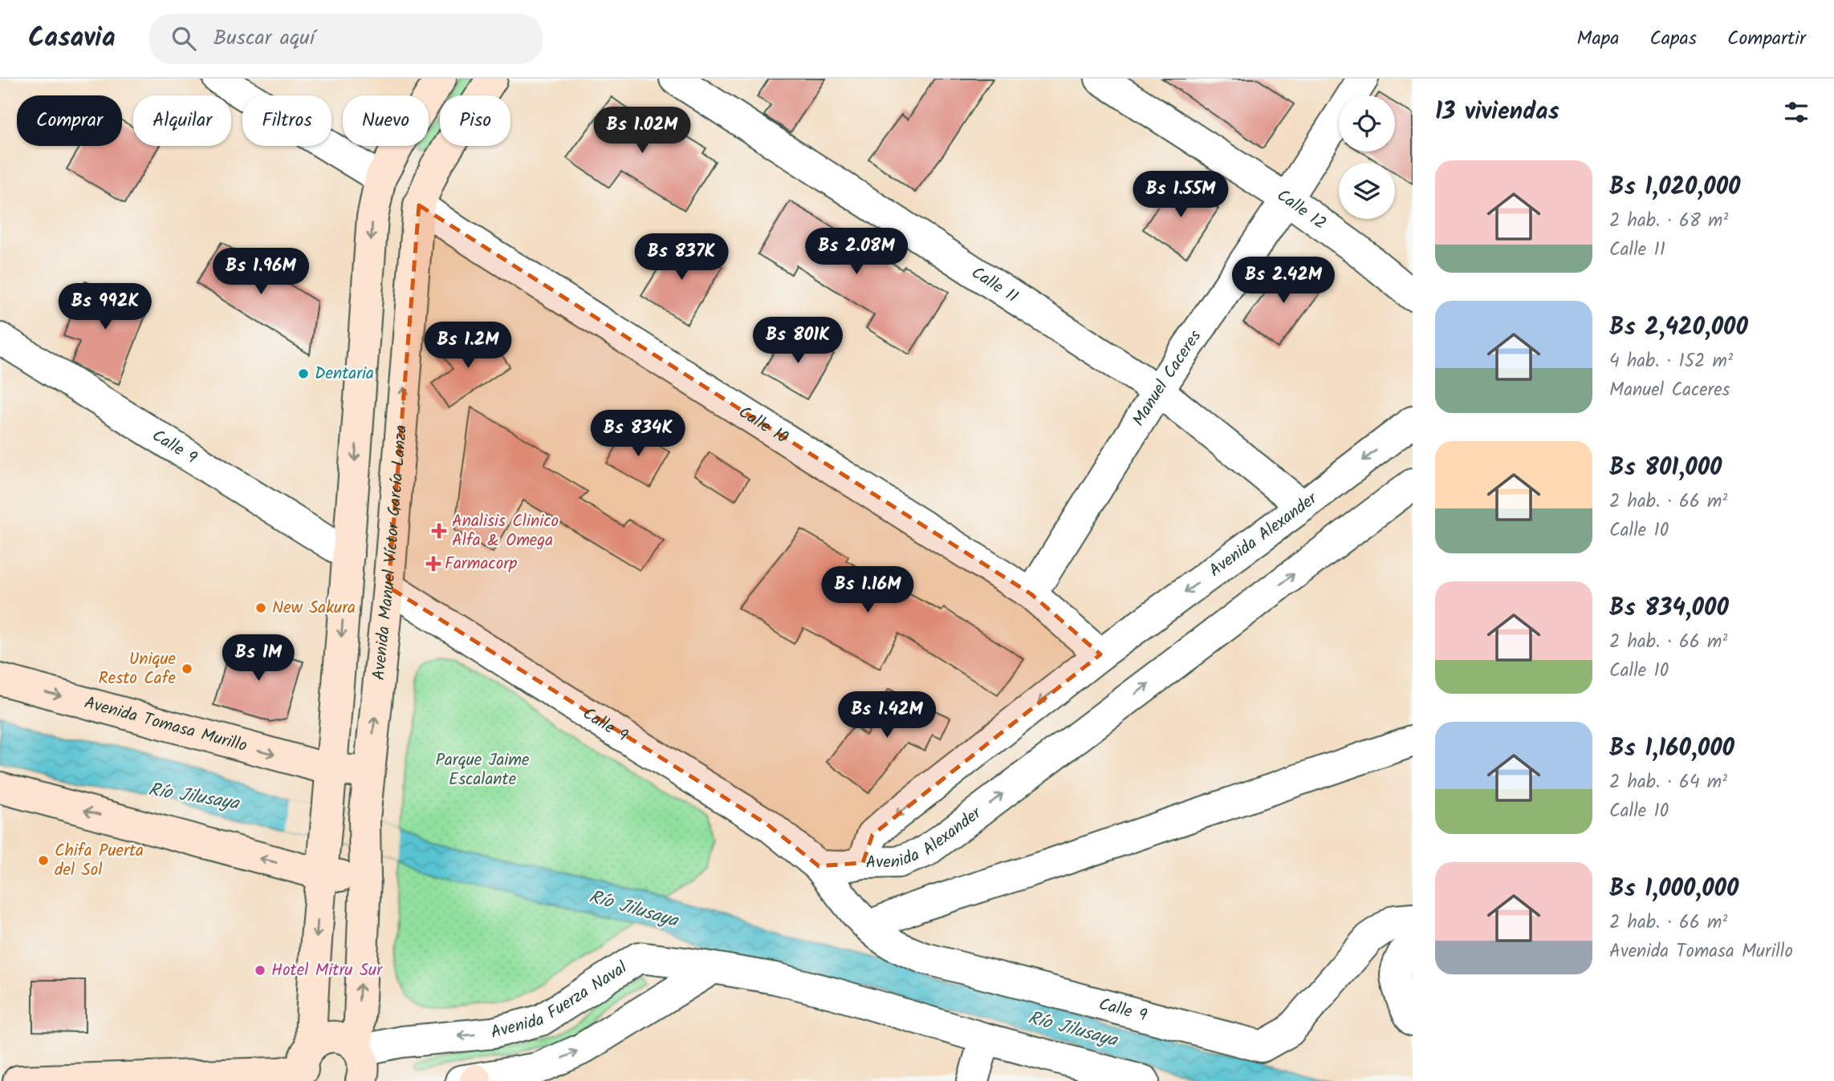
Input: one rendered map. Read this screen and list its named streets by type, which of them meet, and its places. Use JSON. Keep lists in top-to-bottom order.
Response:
{
  "streets": {
    "main road": ["Avenida Manuel Víctor García Lanza", "Avenida Tomasa Murillo"],
    "street": [
      "Calle 12",
      "Calle 11",
      "Manuel Caceres",
      "Calle 10",
      "Calle 9",
      "Avenida Alexander",
      "Avenida Fuerza Naval"
    ]
  },
  "crossings": [
    ["Calle 12", "Manuel Caceres"],
    ["Calle 11", "Manuel Caceres"],
    ["Calle 11", "Avenida Alexander"],
    ["Manuel Caceres", "Calle 10"],
    ["Calle 10", "Avenida Alexander"],
    ["Calle 10", "Avenida Manuel Víctor García Lanza"],
    ["Calle 9", "Avenida Manuel Víctor García Lanza"],
    ["Avenida Manuel Víctor García Lanza", "Avenida Tomasa Murillo"],
    ["Avenida Manuel Víctor García Lanza", "Avenida Fuerza Naval"]
  ],
  "water": ["Río Jilusaya"],
  "parks": ["Parque Jaime Escalante"],
  "places": {
    "other": [
      "Dentaria",
      "New Sakura",
      "Unique Resto Cafe",
      "Chifa Puerta del Sol",
      "Hotel Mitru Sur"
    ],
    "health": ["Analisis Clinico Alfa & Omega", "Farmacorp"]
  },
  "page": {
    "header": "Casavia",
    "search": "Buscar aquí",
    "nav": ["Mapa", "Capas", "Compartir"],
    "heading": "13 viviendas",
    "chip": [
      "Comprar",
      "Alquilar",
      "Filtros",
      "Nuevo",
      "Piso"
    ],
    "price": [
      "Bs 1.02M",
      "Bs 1.55M",
      "Bs 2.08M",
      "Bs 837K",
      "Bs 1.96M",
      "Bs 2.42M",
      "Bs 992K",
      "Bs 801K",
      "Bs 1.2M",
      "Bs 834K",
      "Bs 1.16M",
      "Bs 1M",
      "Bs 1.42M"
    ],
    "list": [
      {
        "name": "Bs 1,020,000",
        "note": "2 hab. · 68 m² · Calle 11"
      },
      {
        "name": "Bs 2,420,000",
        "note": "4 hab. · 152 m² · Manuel Caceres"
      },
      {
        "name": "Bs 801,000",
        "note": "2 hab. · 66 m² · Calle 10"
      },
      {
        "name": "Bs 834,000",
        "note": "2 hab. · 66 m² · Calle 10"
      },
      {
        "name": "Bs 1,160,000",
        "note": "2 hab. · 64 m² · Calle 10"
      },
      {
        "name": "Bs 1,000,000",
        "note": "2 hab. · 66 m² · Avenida Tomasa Murillo"
      }
    ]
  }
}
